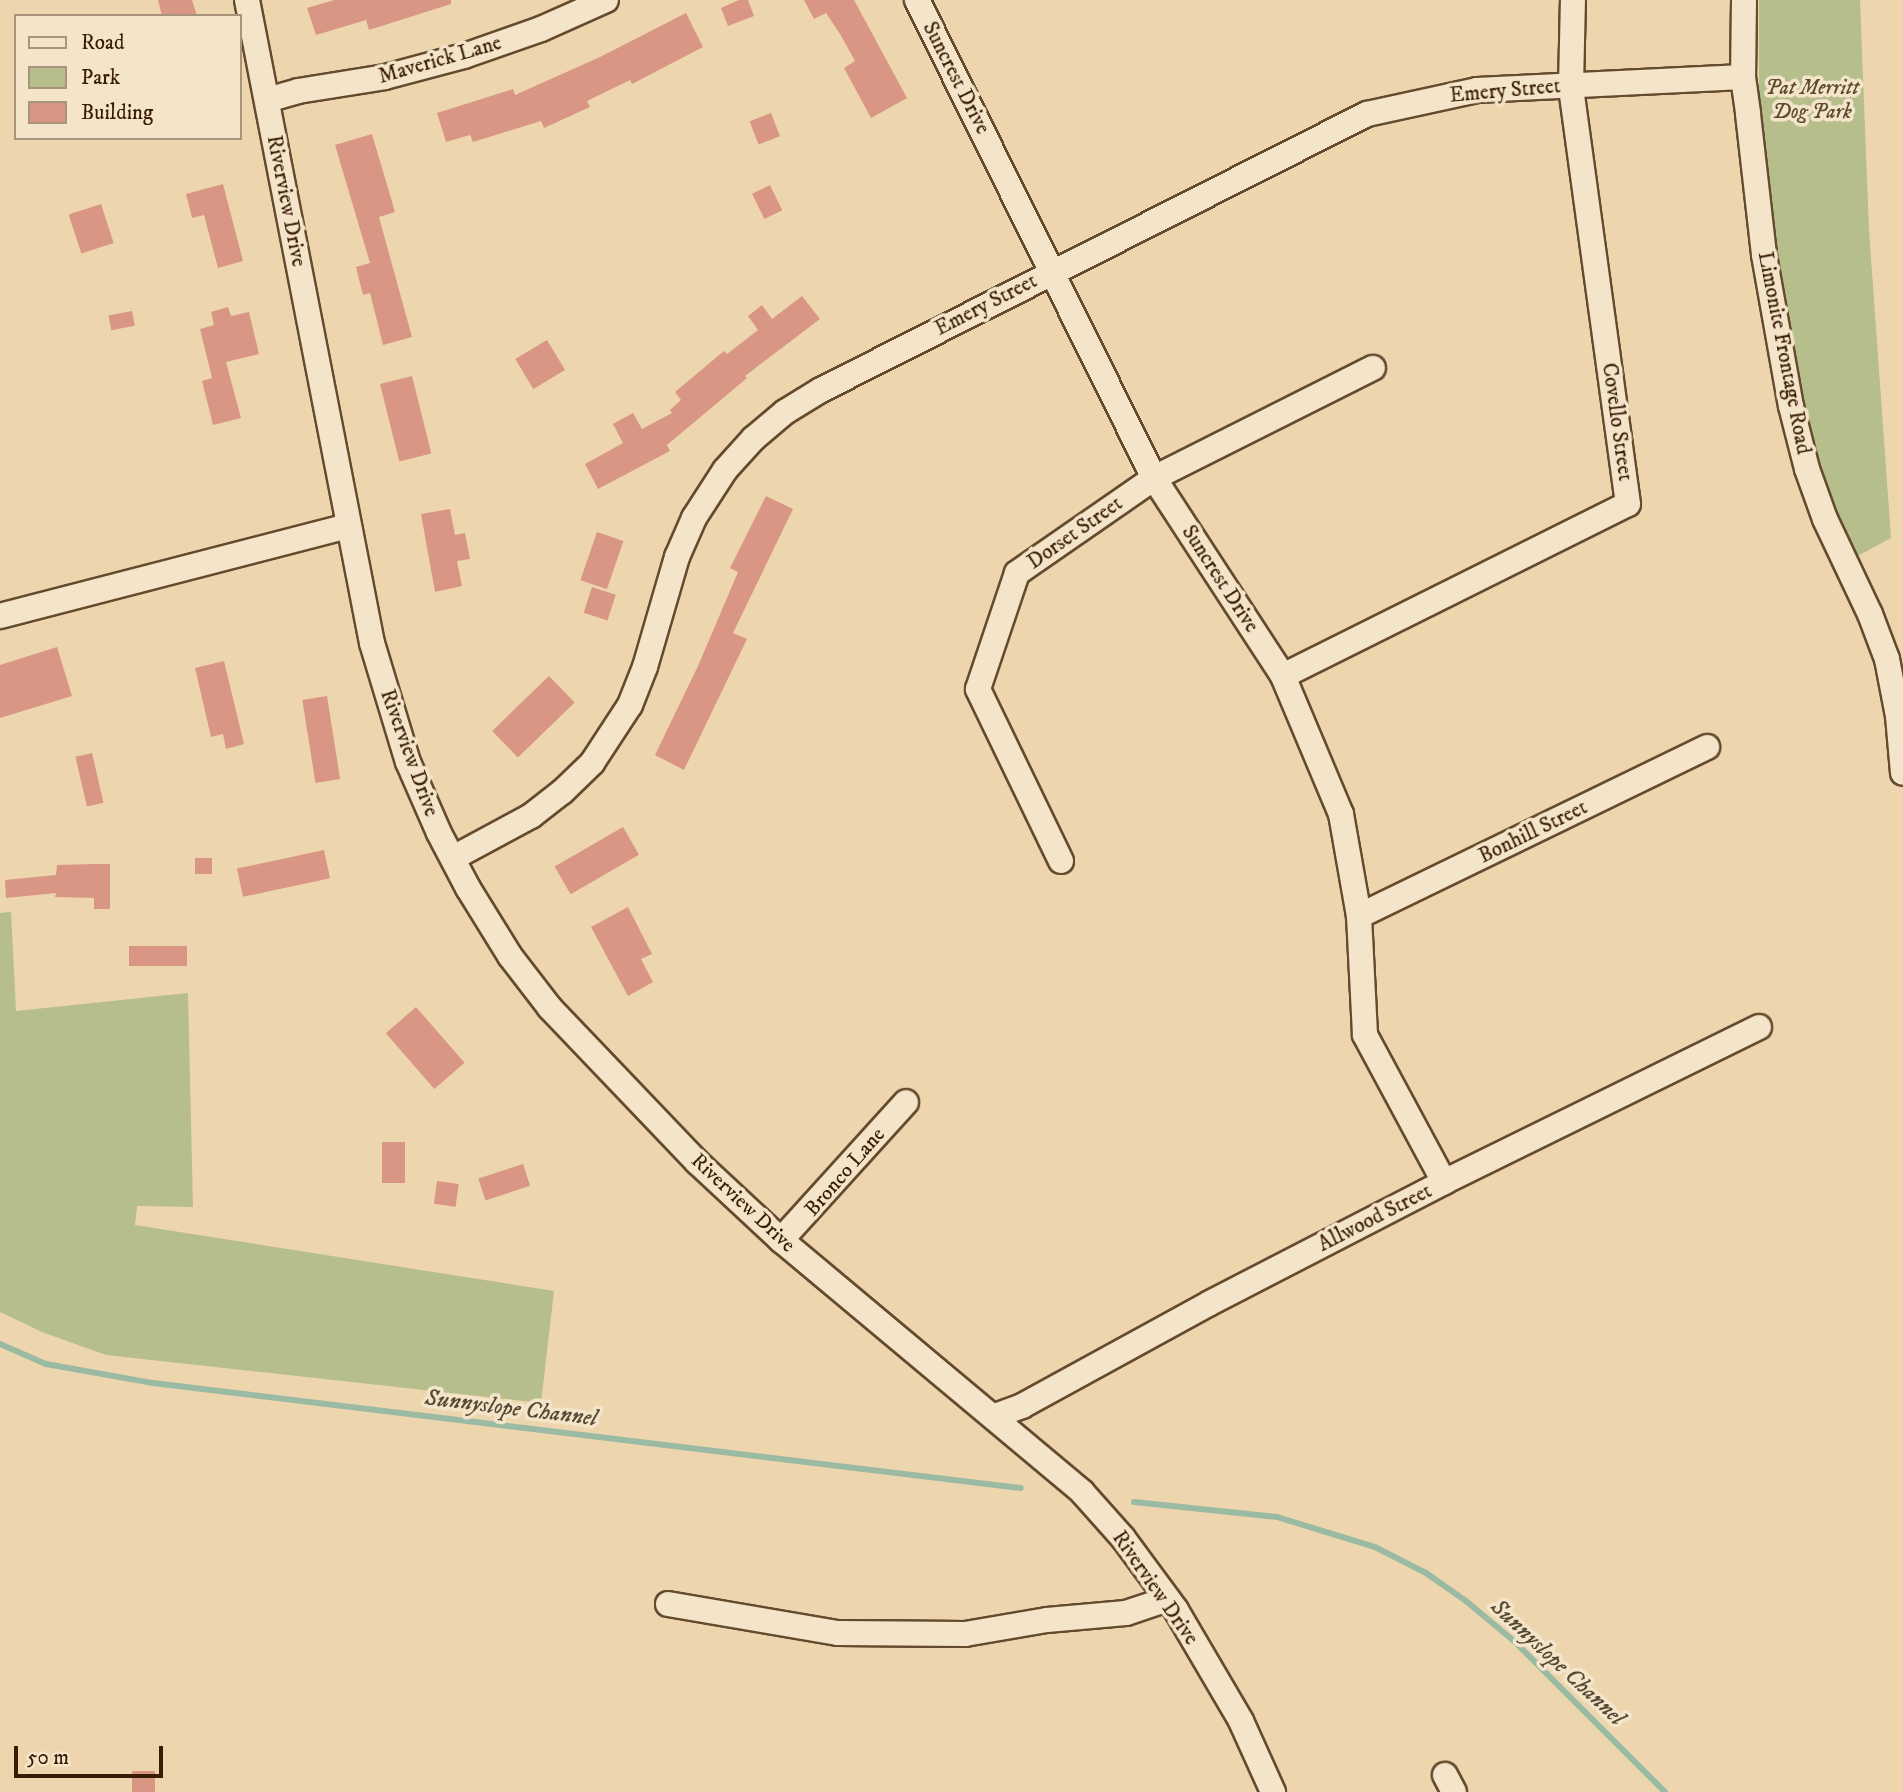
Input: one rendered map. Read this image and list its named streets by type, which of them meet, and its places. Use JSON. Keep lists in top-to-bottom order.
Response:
{
  "streets": {
    "street": [
      "Maverick Lane",
      "Suncrest Drive",
      "Emery Street",
      "Riverview Drive",
      "Limonite Frontage Road",
      "Covello Street",
      "Dorset Street",
      "Bonhill Street",
      "Bronco Lane",
      "Allwood Street"
    ]
  },
  "crossings": [
    ["Maverick Lane", "Riverview Drive"],
    ["Suncrest Drive", "Emery Street"],
    ["Suncrest Drive", "Covello Street"],
    ["Suncrest Drive", "Dorset Street"],
    ["Suncrest Drive", "Bonhill Street"],
    ["Suncrest Drive", "Allwood Street"],
    ["Emery Street", "Riverview Drive"],
    ["Emery Street", "Limonite Frontage Road"],
    ["Emery Street", "Covello Street"],
    ["Riverview Drive", "Bronco Lane"],
    ["Riverview Drive", "Allwood Street"]
  ],
  "water": ["Sunnyslope Channel"],
  "parks": ["Pat Merritt Dog Park"],
  "legend": ["Road", "Park", "Building"],
  "scale_bar": "50 m"
}
